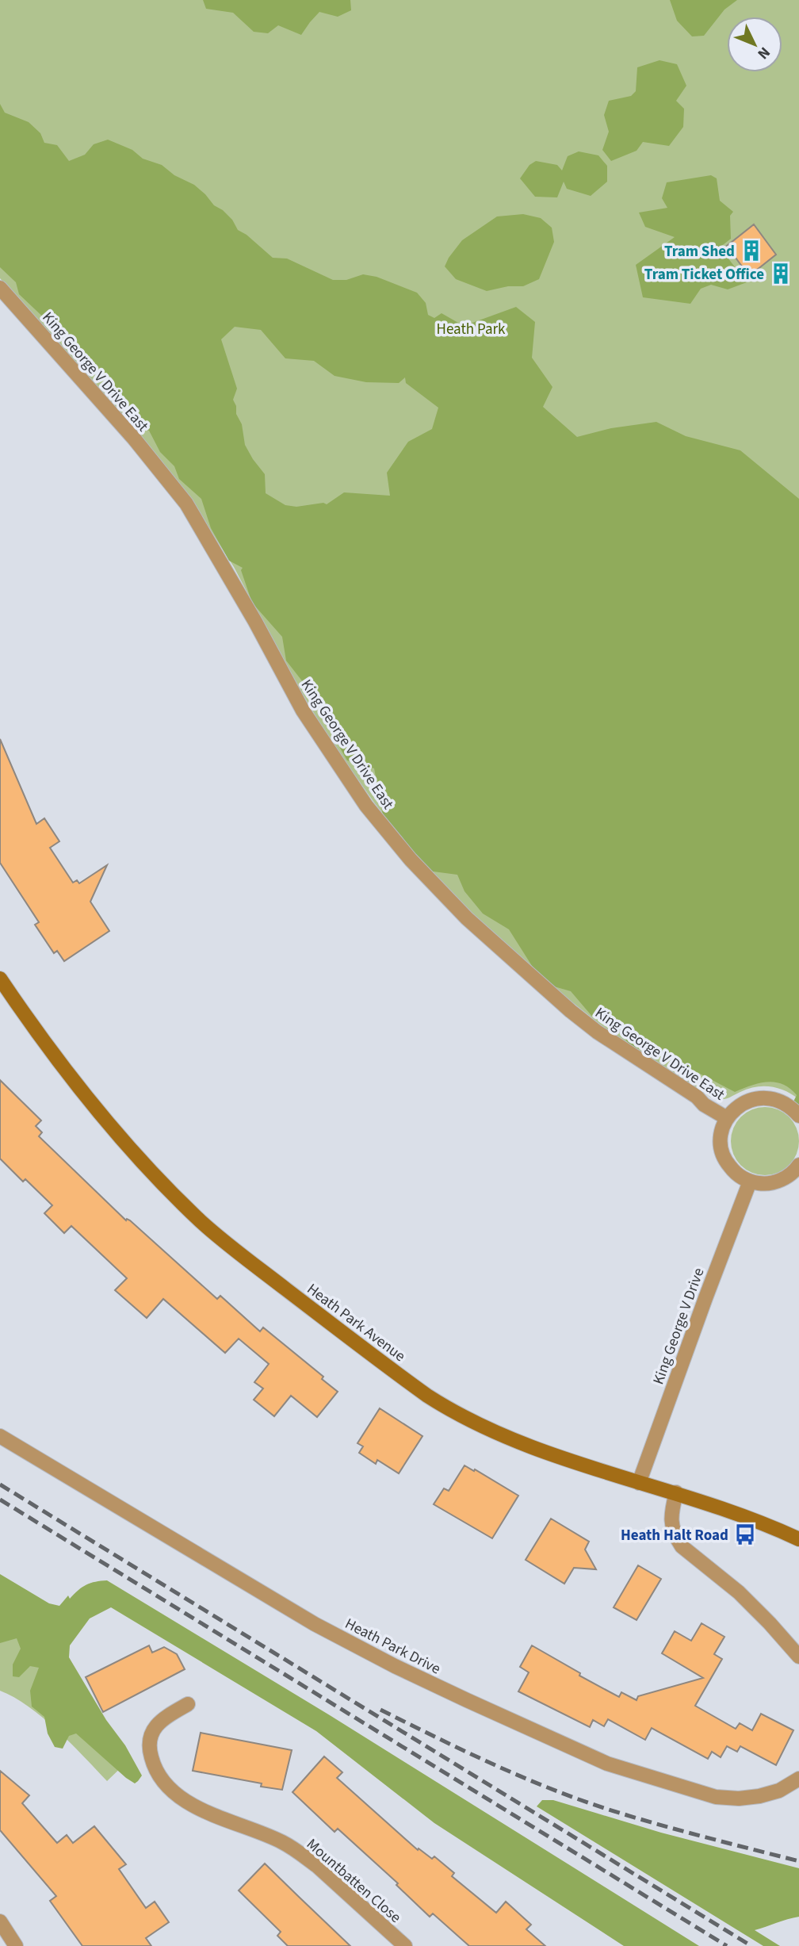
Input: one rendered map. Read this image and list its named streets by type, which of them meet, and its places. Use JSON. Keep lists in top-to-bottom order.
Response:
{
  "streets": {
    "street": [
      "King George V Drive East",
      "Heath Park Avenue",
      "King George V Drive",
      "Heath Park Drive",
      "Mountbatten Close"
    ]
  },
  "crossings": [
    ["Heath Park Avenue", "King George V Drive"]
  ],
  "parks": ["Heath Park"],
  "places": {
    "building": ["Tram Shed", "Tram Ticket Office"],
    "bus stop": ["Heath Halt Road"]
  },
  "north": "bottom right"
}
